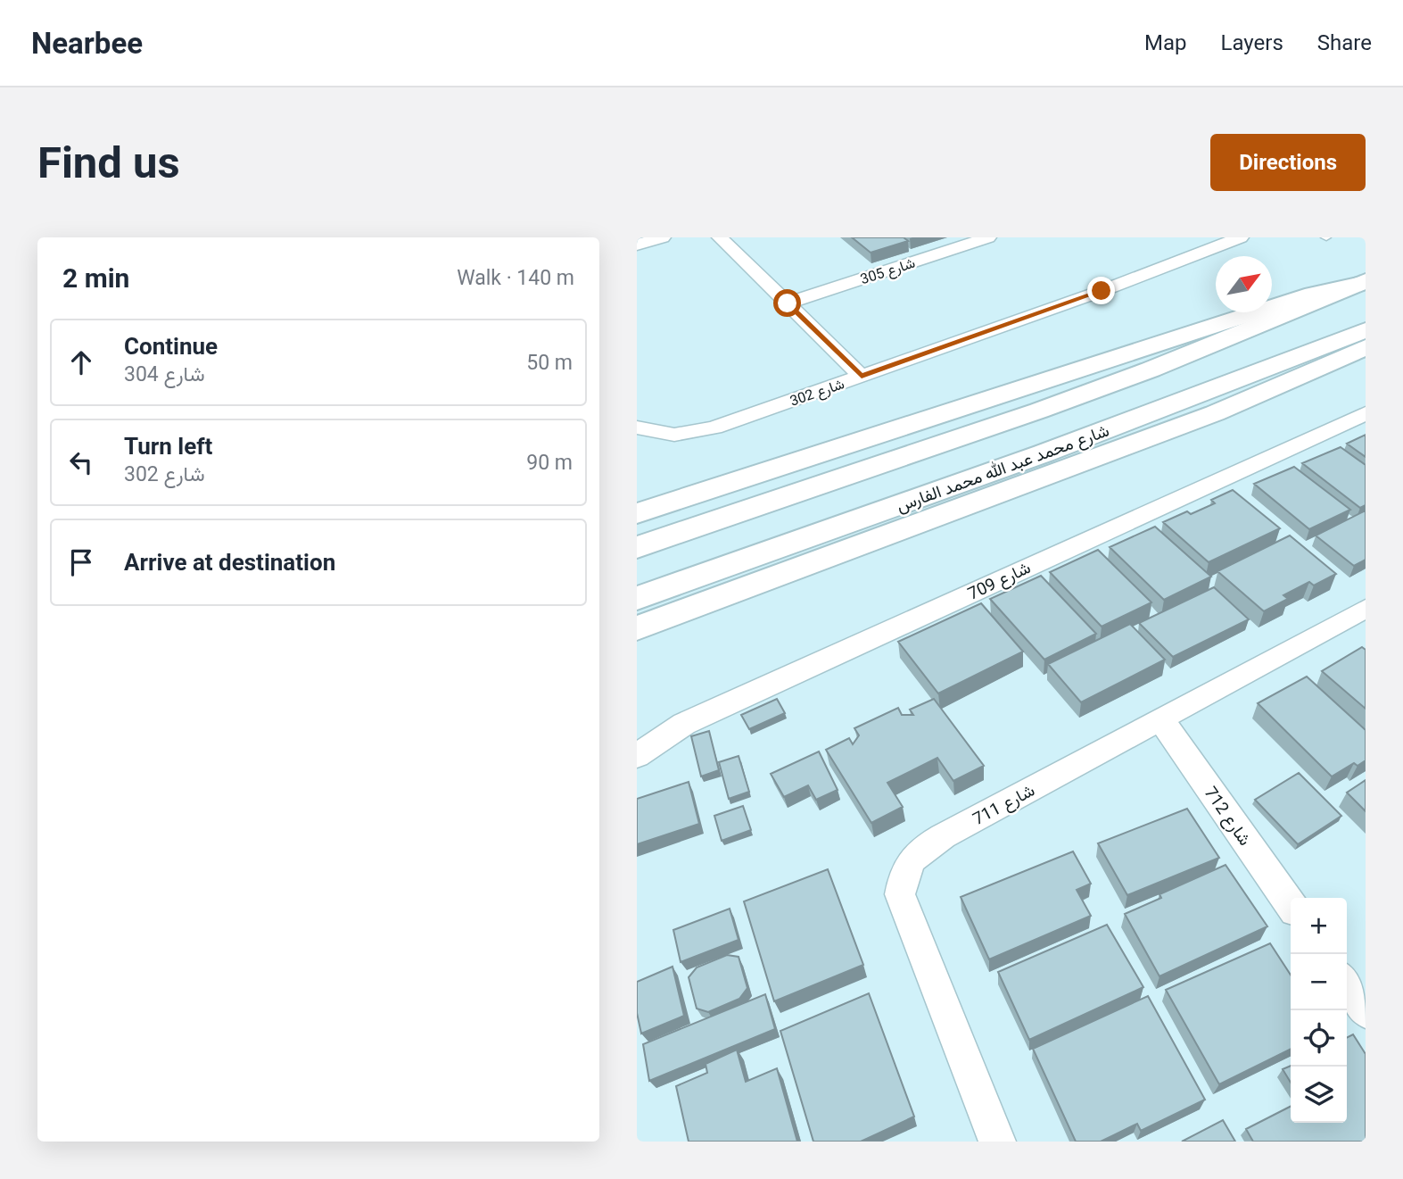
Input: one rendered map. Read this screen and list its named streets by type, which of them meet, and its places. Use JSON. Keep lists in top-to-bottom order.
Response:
{
  "streets": {
    "street": [
      "شارع 305",
      "شارع 302",
      "شارع محمد عبد الله محمد الفارس",
      "شارع 709",
      "شارع 711",
      "شارع 712"
    ]
  },
  "crossings": [
    ["شارع 711", "شارع 712"]
  ],
  "north": "top right",
  "page": {
    "header": "Nearbee",
    "nav": ["Map", "Layers", "Share"],
    "buttons": "Directions",
    "title": "Find us",
    "heading": ["2 min", "Walk · 140 m"],
    "list": [
      ["Continue", "شارع 304", "50 m"],
      ["Turn left", "شارع 302", "90 m"],
      "Arrive at destination"
    ],
    "map_buttons": ["+", "−"]
  }
}
